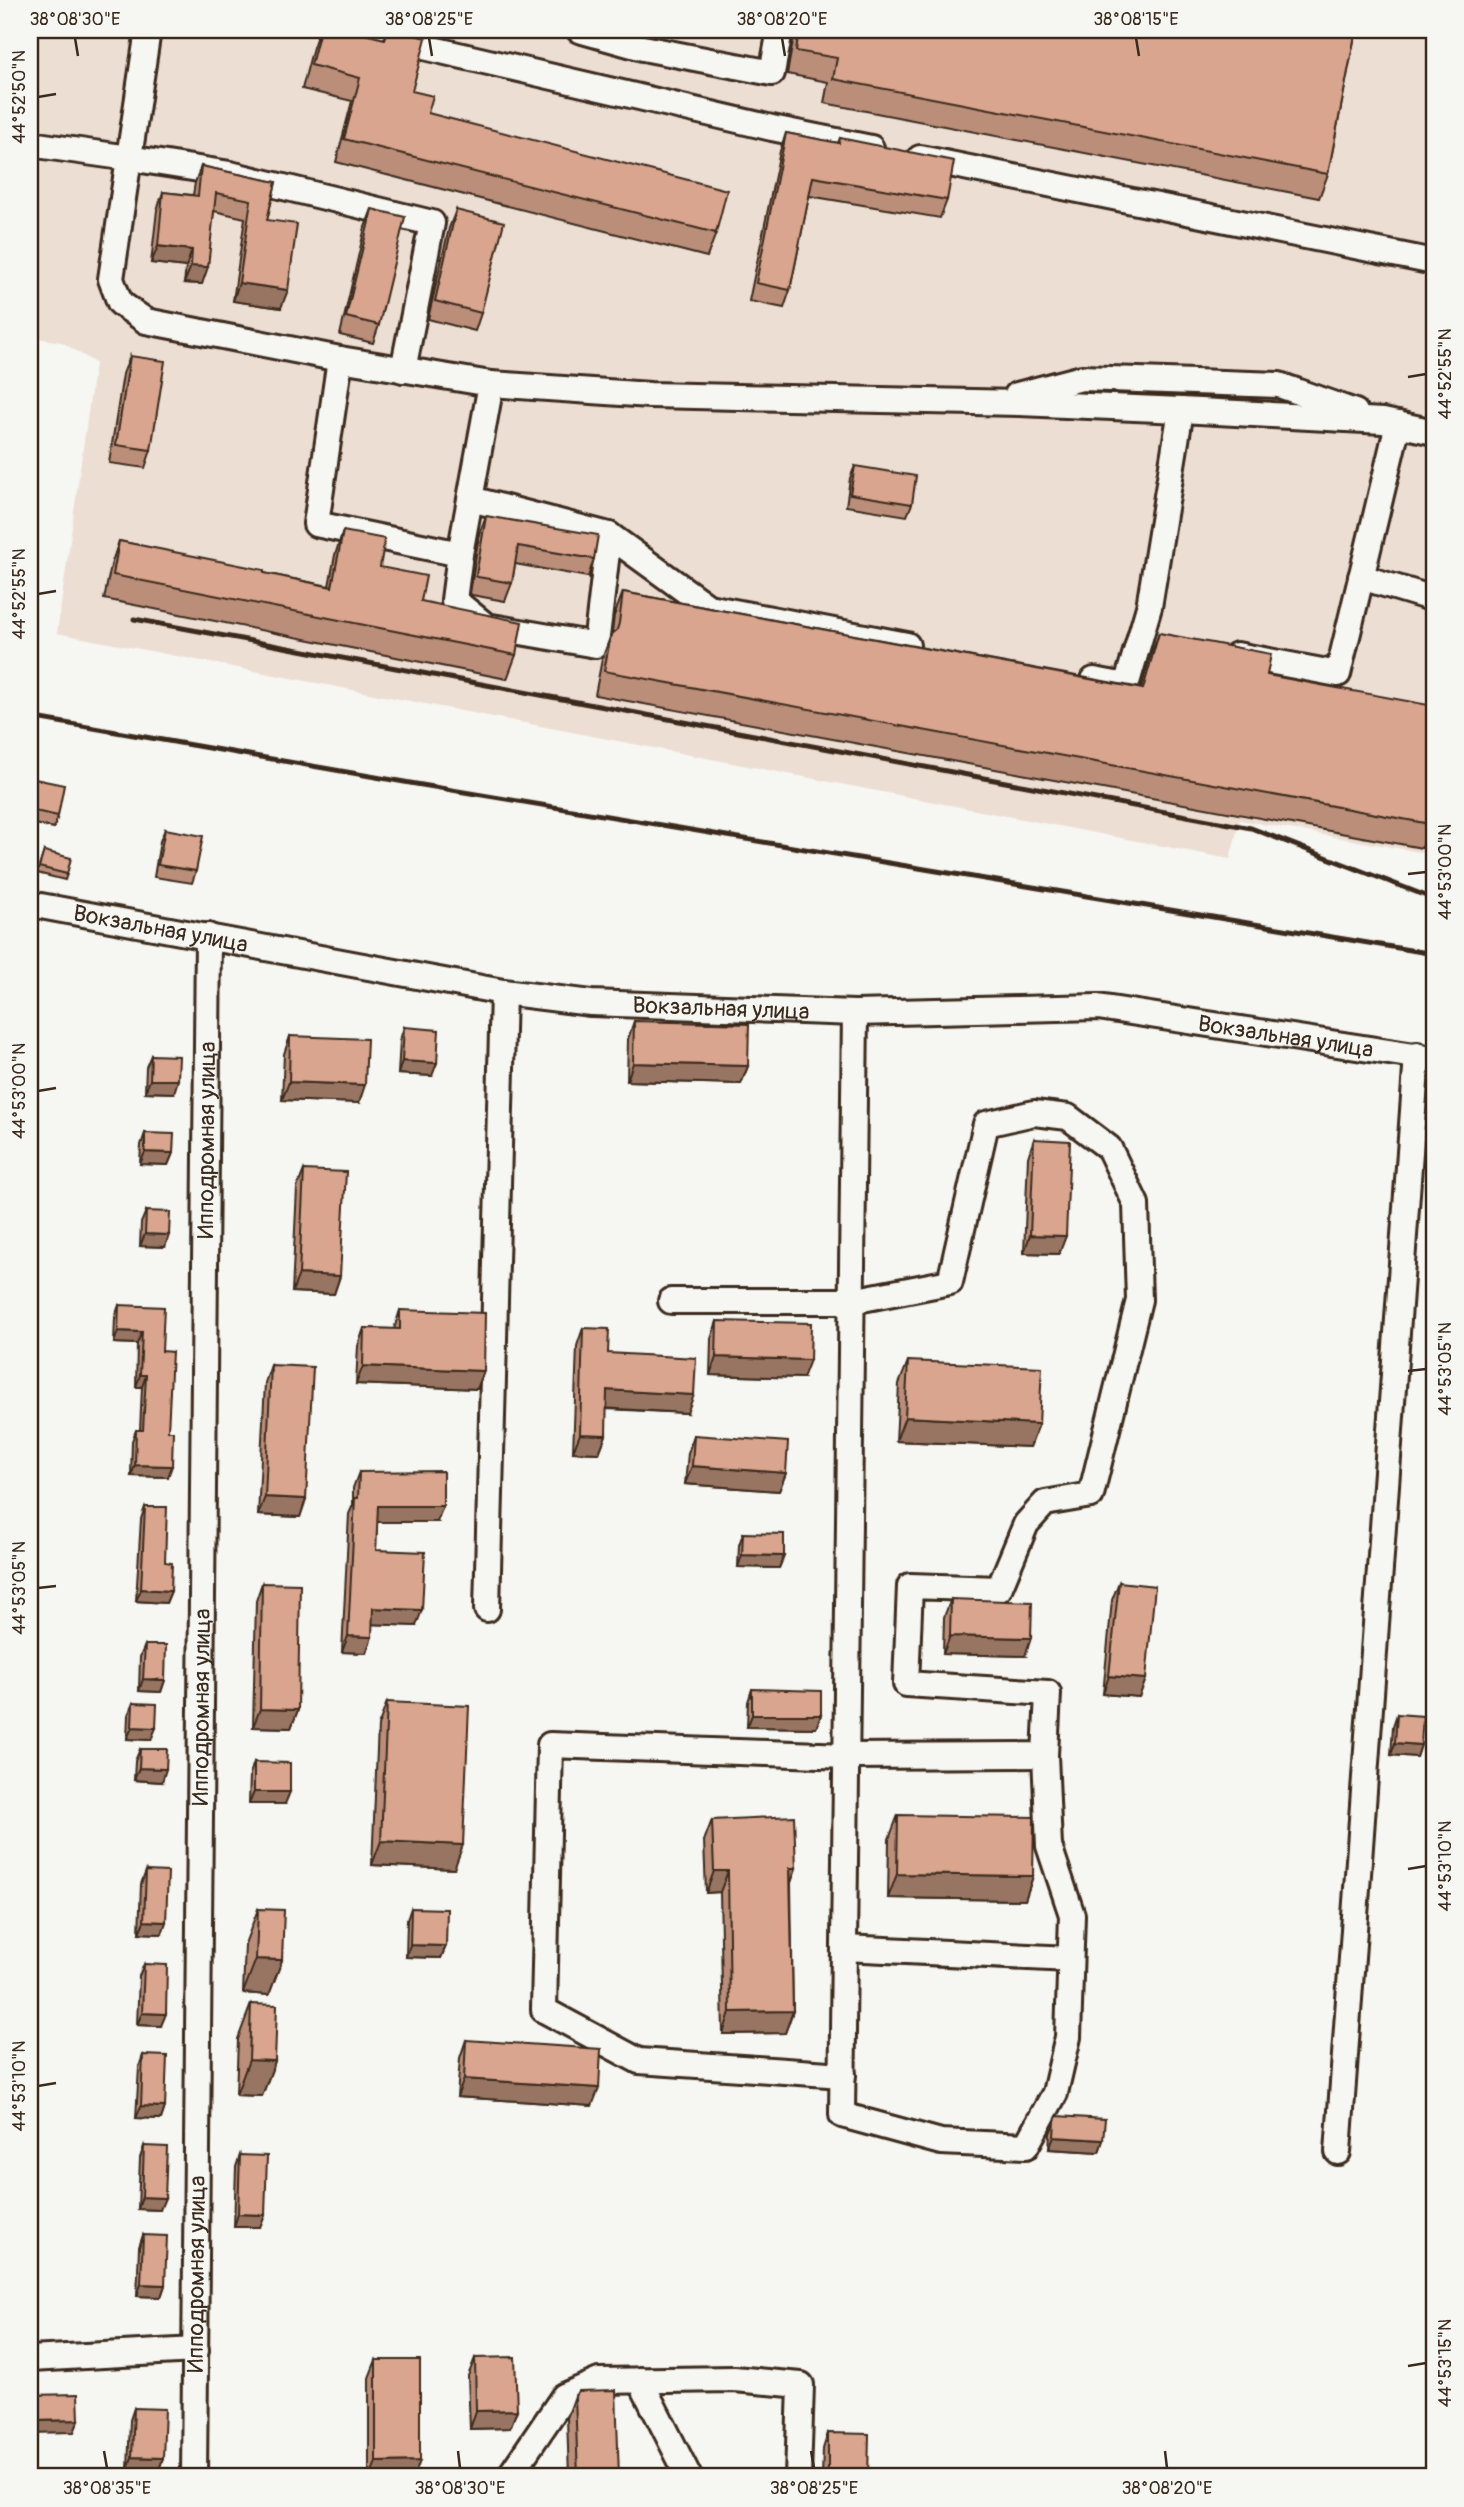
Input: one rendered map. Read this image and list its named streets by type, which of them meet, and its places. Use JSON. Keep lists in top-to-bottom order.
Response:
{
  "streets": {
    "street": ["Вокзальная улица", "Ипподромная улица"]
  },
  "crossings": [
    ["Вокзальная улица", "Ипподромная улица"]
  ],
  "coordinates": [
    "38°08'30\"E",
    "38°08'25\"E",
    "38°08'20\"E",
    "38°08'15\"E",
    "44°52'50\"N",
    "44°52'55\"N",
    "44°53'00\"N",
    "44°53'05\"N",
    "44°53'10\"N",
    "44°53'15\"N",
    "38°08'35\"E"
  ]
}
